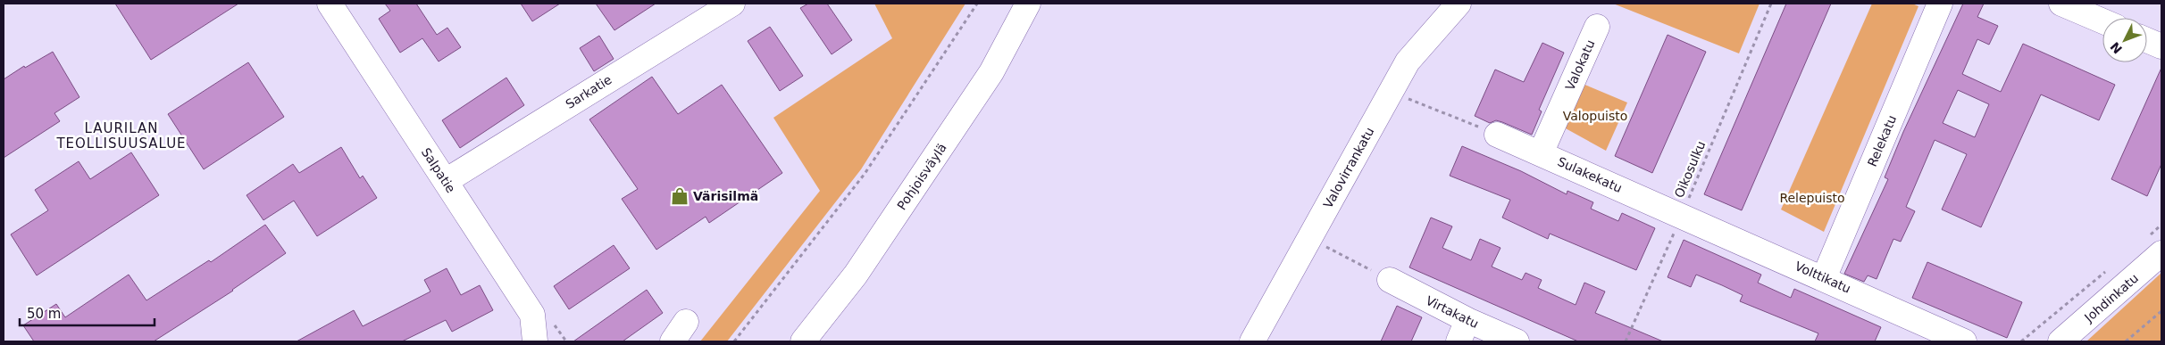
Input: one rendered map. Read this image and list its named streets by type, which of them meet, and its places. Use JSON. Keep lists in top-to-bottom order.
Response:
{
  "streets": {
    "street": [
      "Valokatu",
      "Sarkatie",
      "Relekatu",
      "Valovirrankatu",
      "Salpatie",
      "Sulakekatu",
      "Pohjoisväylä",
      "Volttikatu",
      "Johdinkatu",
      "Virtakatu"
    ],
    "path": ["Oikosulku"]
  },
  "crossings": [
    ["Valokatu", "Sulakekatu"],
    ["Sarkatie", "Salpatie"],
    ["Relekatu", "Volttikatu"],
    ["Oikosulku", "Sulakekatu"],
    ["Oikosulku", "Volttikatu"],
    ["Sulakekatu", "Volttikatu"]
  ],
  "districts": ["LAURILAN TEOLLISUUSALUE"],
  "parks": ["Valopuisto", "Relepuisto"],
  "places": {
    "shop": ["Värisilmä"]
  },
  "scale_bar": "50 m",
  "north": "bottom left"
}
